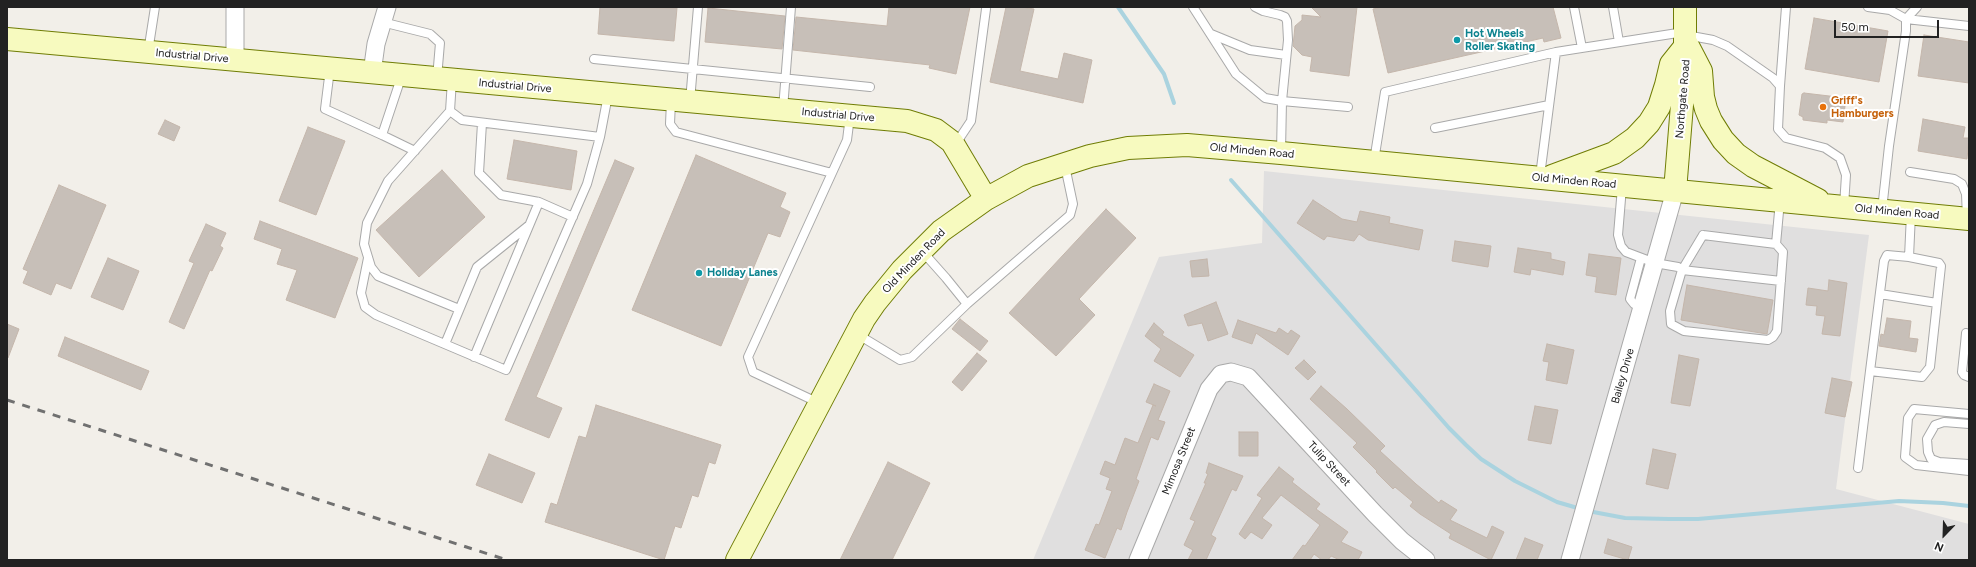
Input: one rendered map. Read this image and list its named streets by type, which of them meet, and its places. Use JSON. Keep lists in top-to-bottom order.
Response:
{
  "streets": {
    "main road": ["Industrial Drive", "Northgate Road", "Old Minden Road"],
    "street": ["Bailey Drive", "Mimosa Street", "Tulip Street"]
  },
  "crossings": [
    ["Industrial Drive", "Old Minden Road"],
    ["Northgate Road", "Old Minden Road"],
    ["Northgate Road", "Bailey Drive"],
    ["Old Minden Road", "Bailey Drive"],
    ["Mimosa Street", "Tulip Street"]
  ],
  "places": ["Hot Wheels Roller Skating", "Griff's Hamburgers", "Holiday Lanes"],
  "scale_bar": "50 m",
  "north": "bottom left"
}
